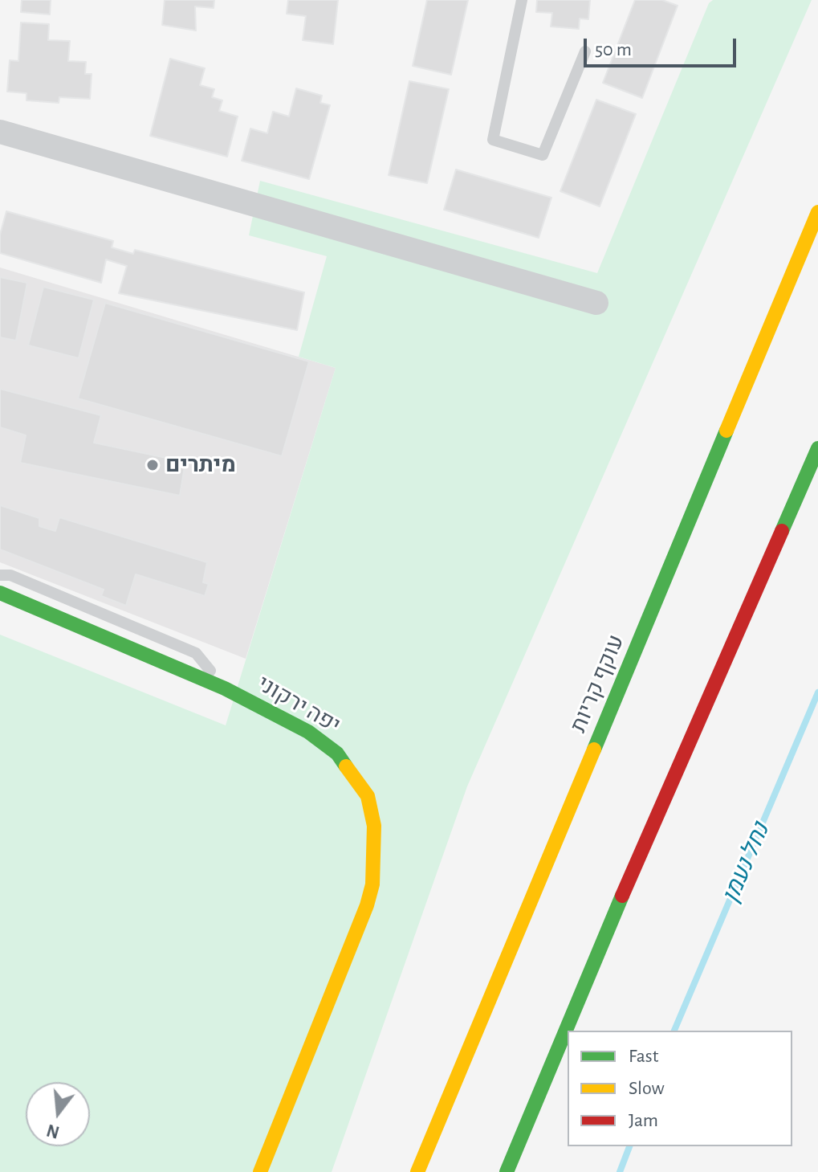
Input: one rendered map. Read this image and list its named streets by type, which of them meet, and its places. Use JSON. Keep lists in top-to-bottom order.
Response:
{
  "streets": {
    "main road": ["עוקף קריות", "יפה ירקוני"]
  },
  "water": ["נחל נעמן"],
  "places": ["מיתרים"],
  "legend": ["Fast", "Slow", "Jam"],
  "scale_bar": "50 m",
  "north": "bottom"
}
